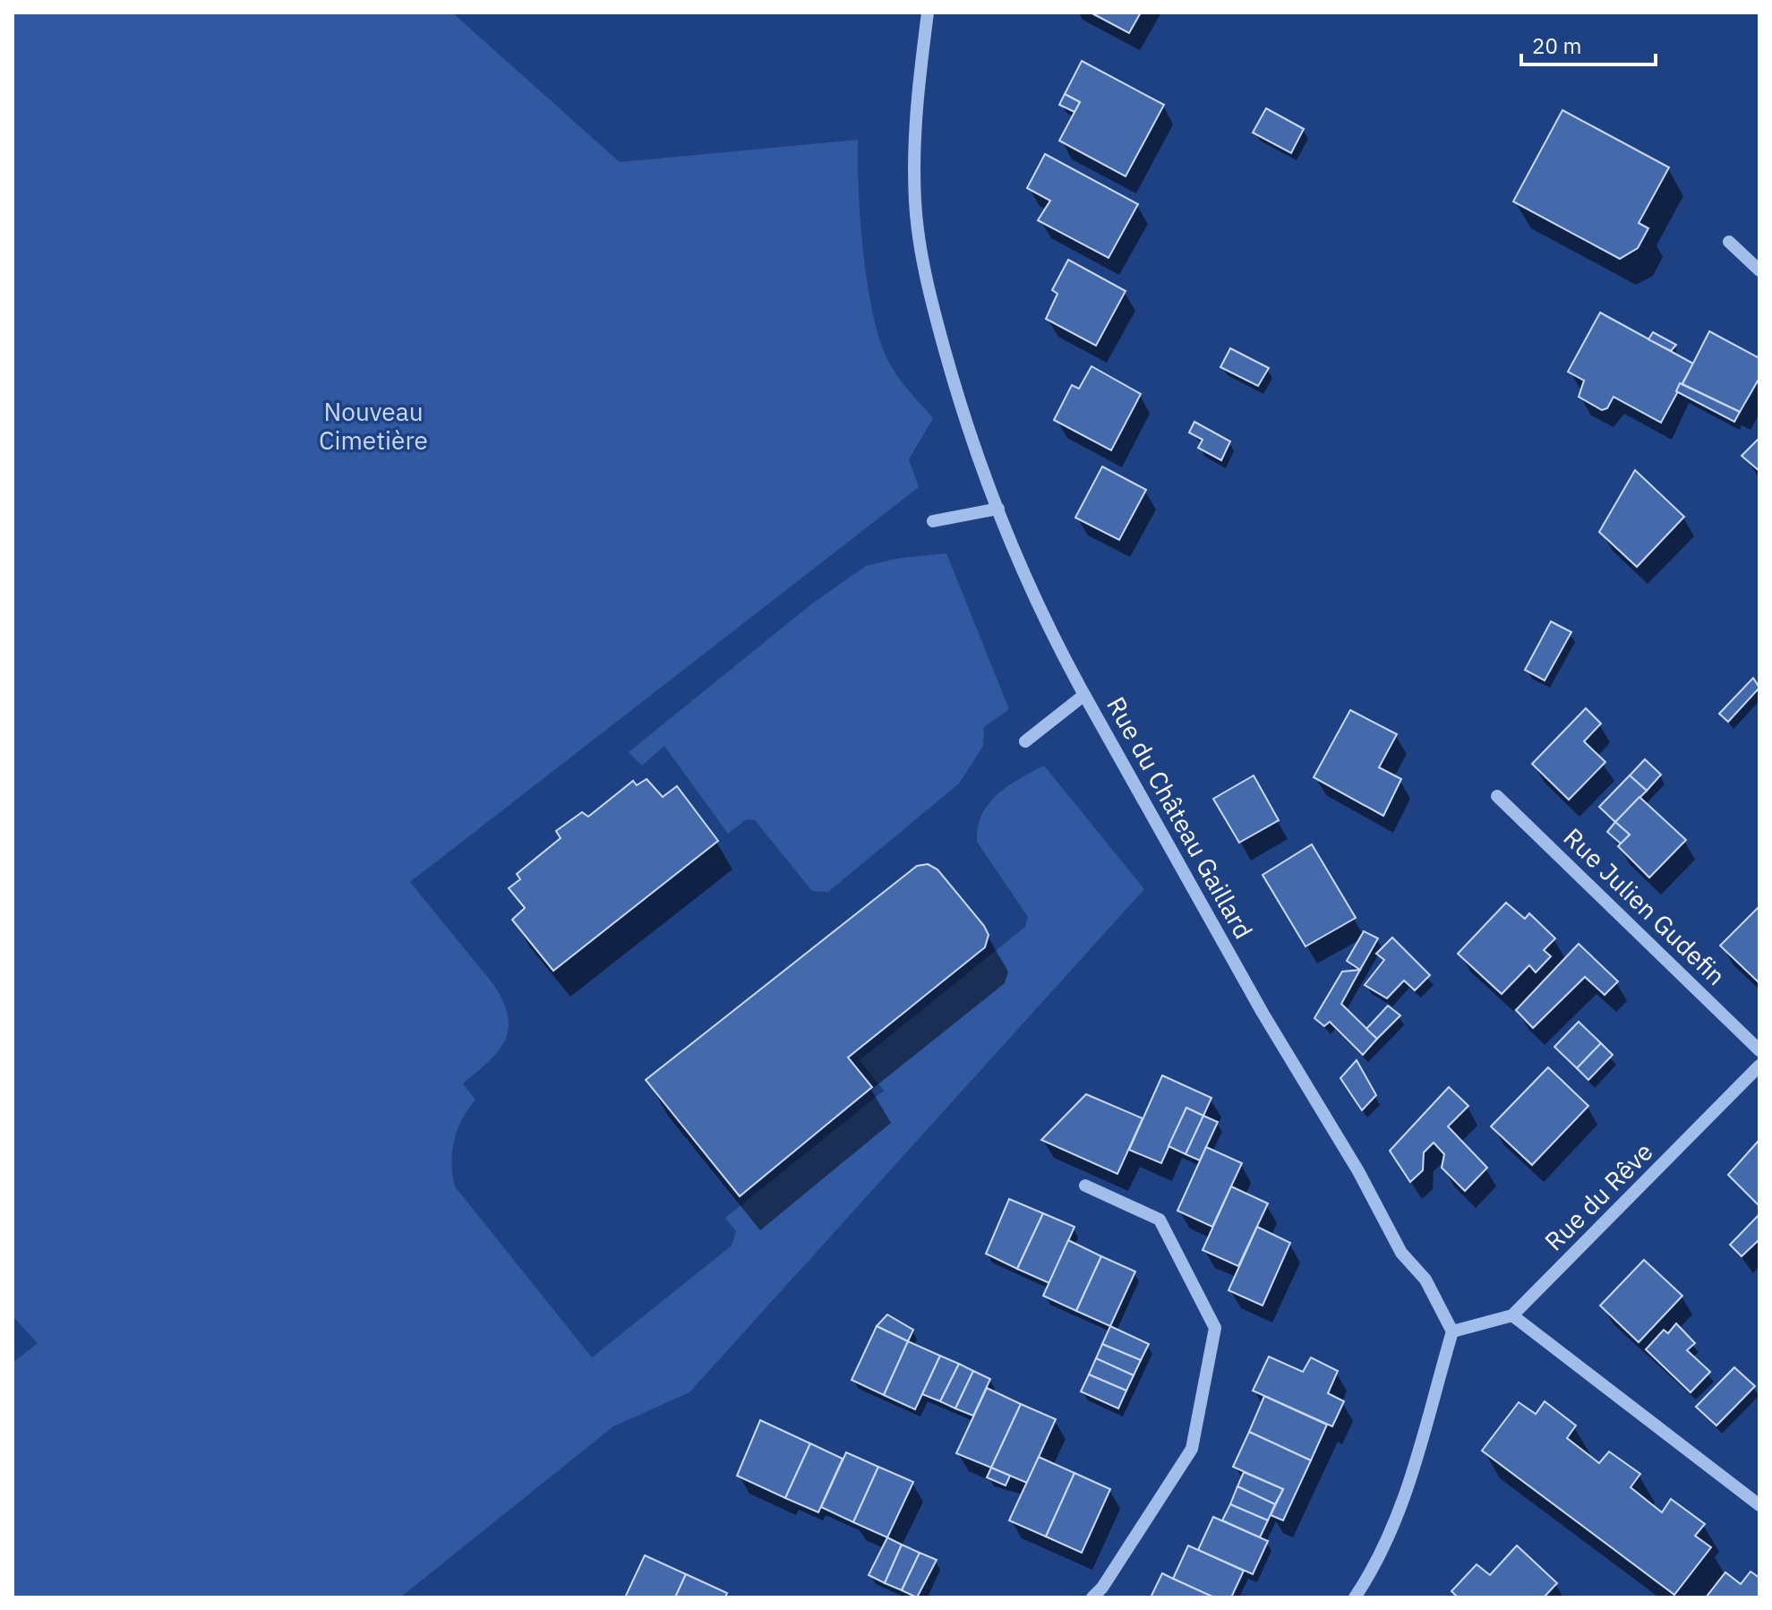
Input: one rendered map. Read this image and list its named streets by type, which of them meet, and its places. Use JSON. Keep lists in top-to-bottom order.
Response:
{
  "streets": {
    "street": ["Rue du Château Gaillard", "Rue Julien Gudefin", "Rue du Rêve"]
  },
  "parks": ["Nouveau Cimetière"],
  "scale_bar": "20 m"
}
